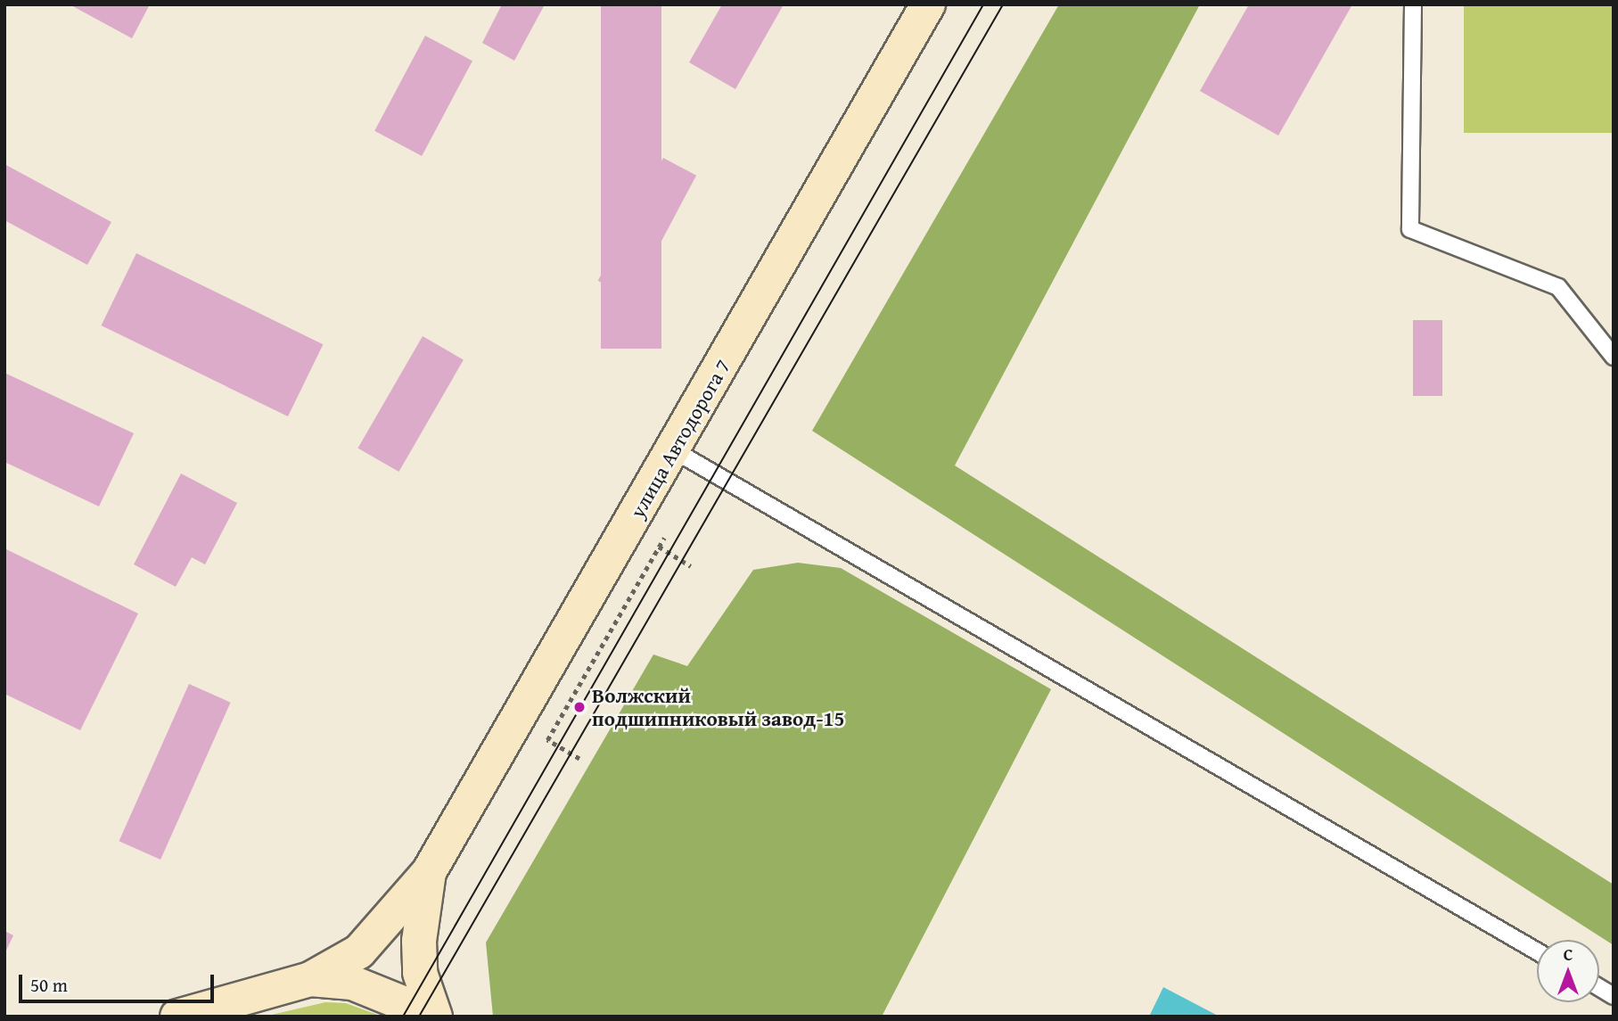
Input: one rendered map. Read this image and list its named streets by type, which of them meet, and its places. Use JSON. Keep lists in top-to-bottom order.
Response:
{
  "streets": {
    "street": ["улица Автодорога 7"]
  },
  "places": ["Волжский подшипниковый завод-15"],
  "scale_bar": "50 m",
  "north": "top"
}
